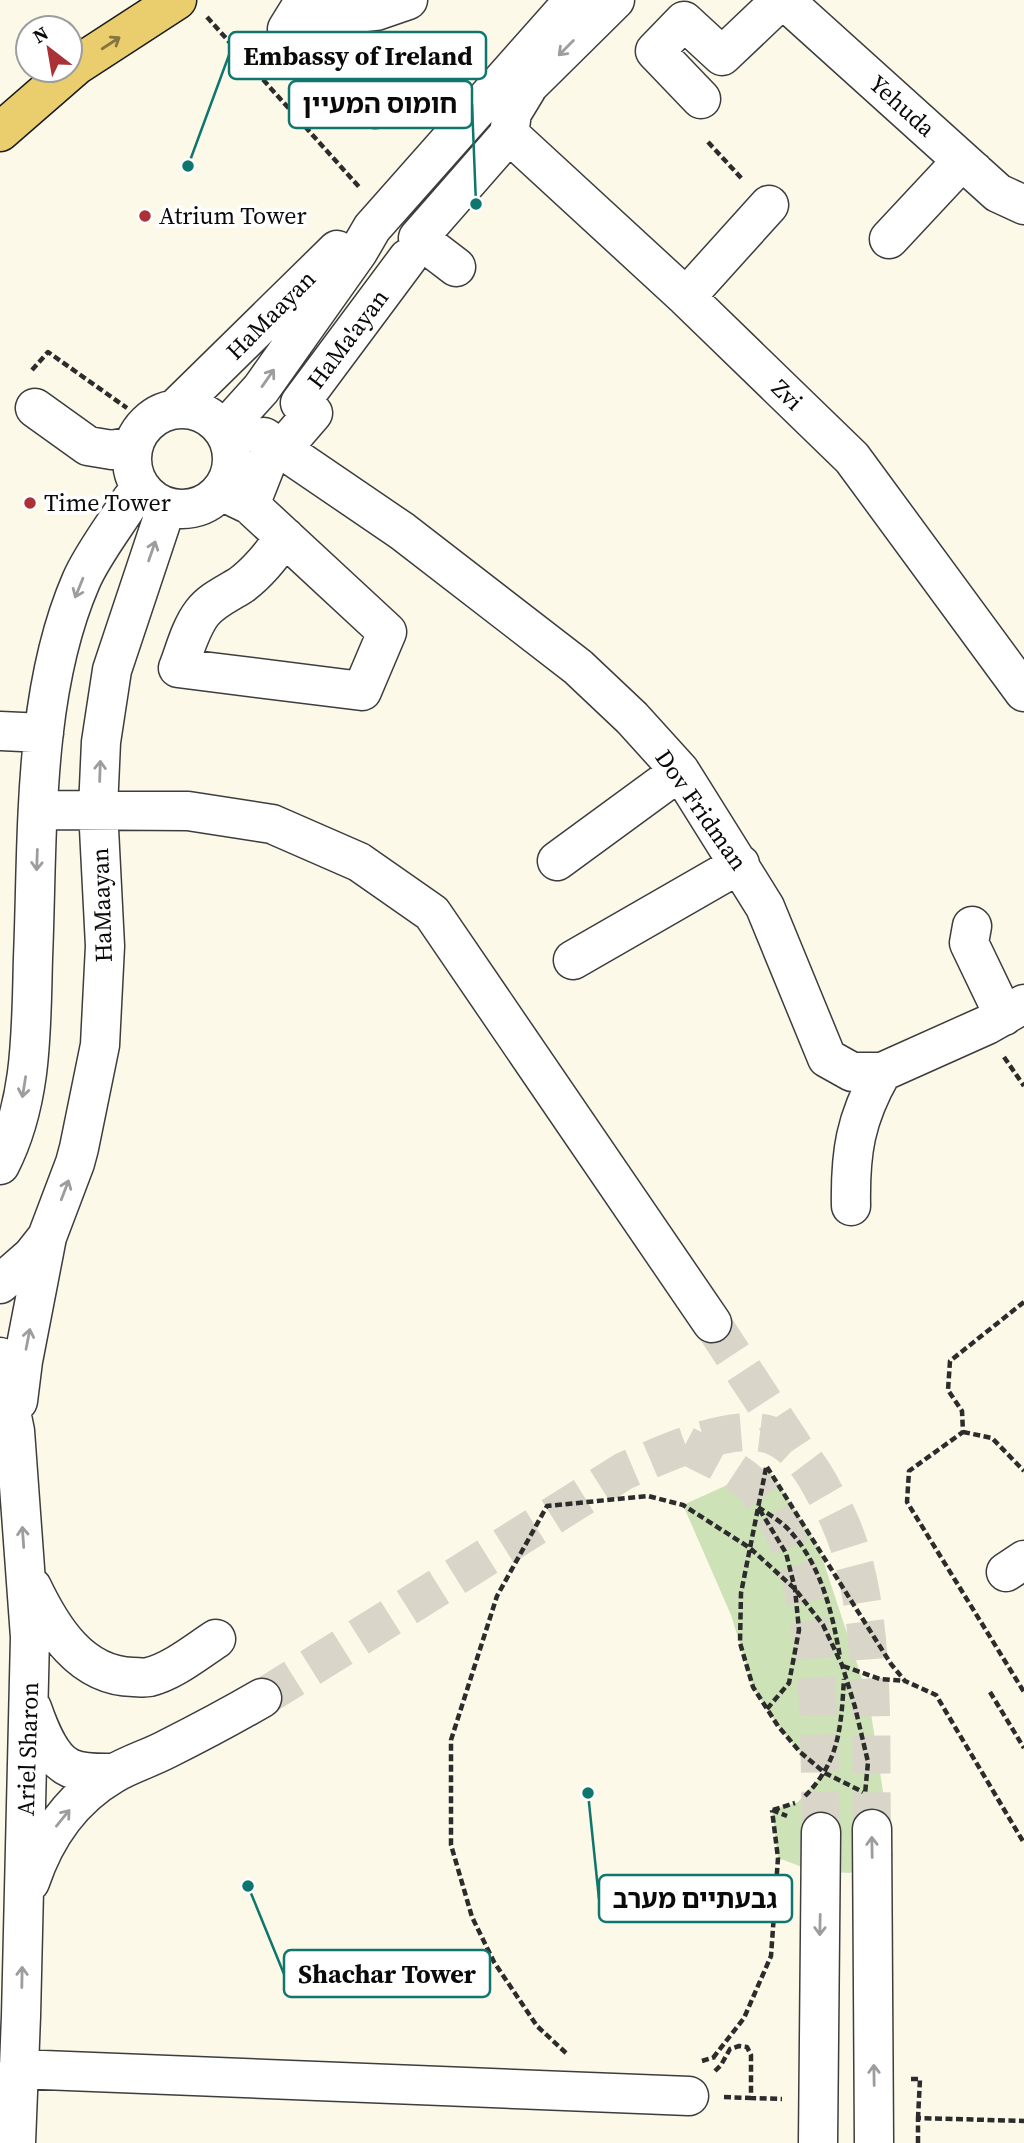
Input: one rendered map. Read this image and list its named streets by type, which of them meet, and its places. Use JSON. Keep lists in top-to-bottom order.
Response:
{
  "streets": {
    "street": [
      "Yehuda",
      "HaMaayan",
      "HaMa'ayan",
      "Zvi",
      "Dov Fridman",
      "Ariel Sharon"
    ]
  },
  "crossings": [
    ["HaMa'ayan", "Dov Fridman"]
  ],
  "places": [
    "Embassy of Ireland",
    "חומוס המעיין",
    "Atrium Tower",
    "Time Tower",
    "גבעתיים מערב",
    "Shachar Tower"
  ],
  "north": "top left"
}
